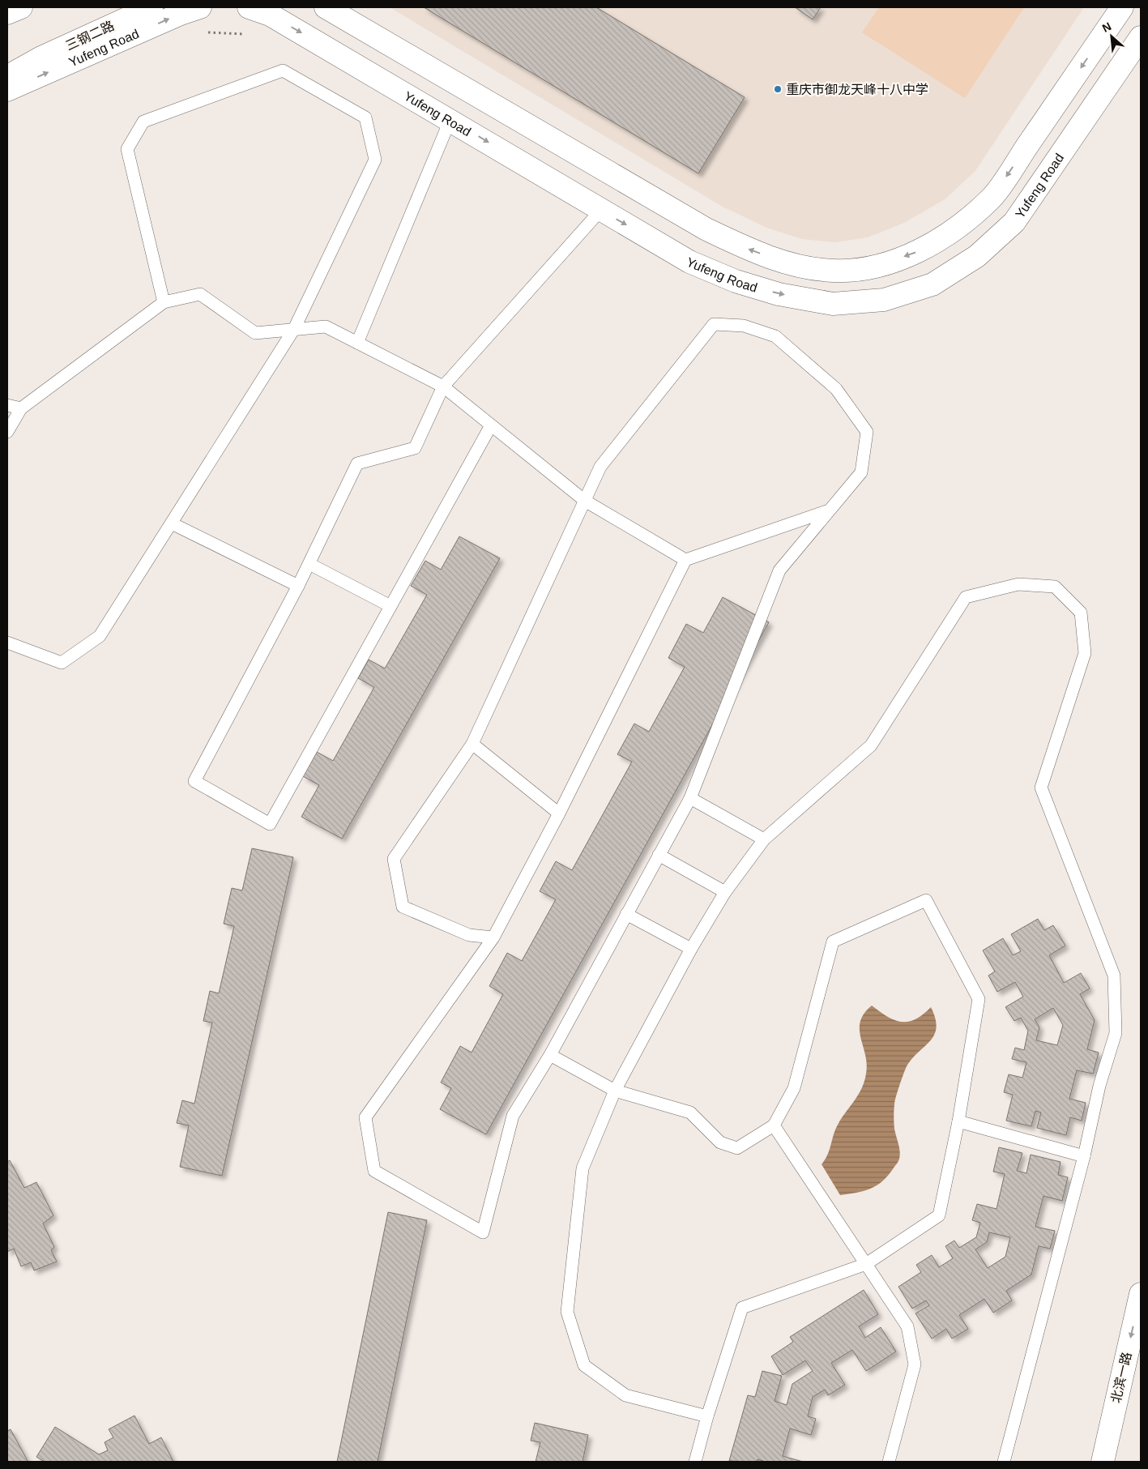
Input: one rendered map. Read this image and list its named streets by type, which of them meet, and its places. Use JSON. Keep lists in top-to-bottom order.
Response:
{
  "streets": {
    "street": ["三钢二路", "Yufeng Road", "北滨一路"]
  },
  "one_way": ["Yufeng Road", "北滨一路"],
  "places": ["重庆市御龙天峰十八中学"],
  "north": "top left"
}
